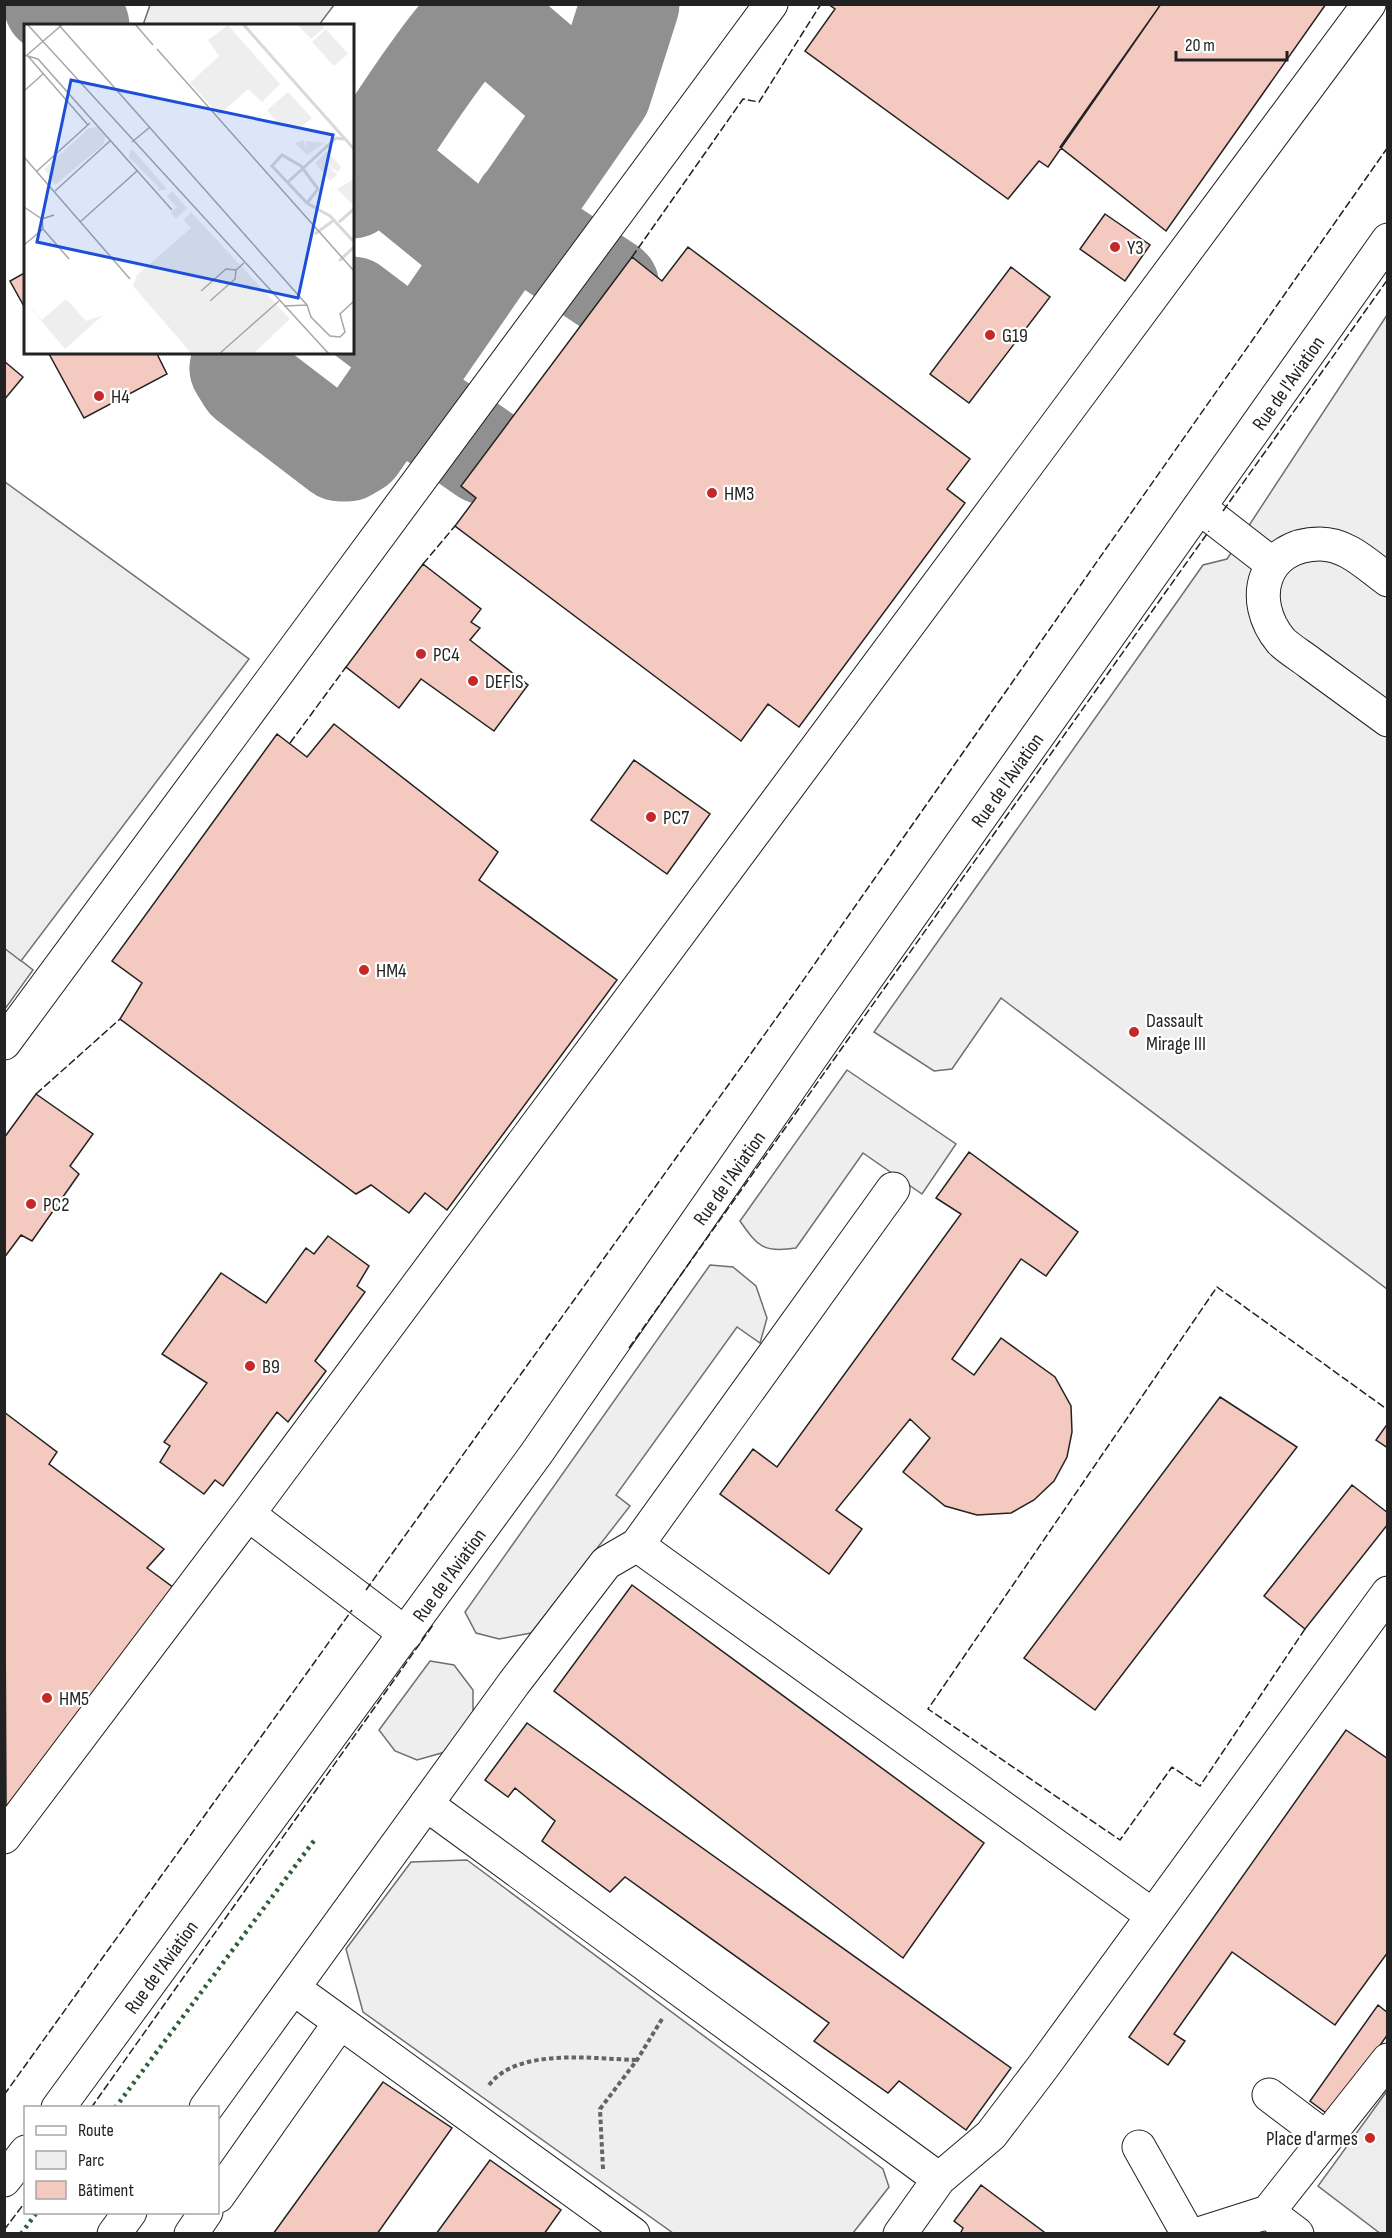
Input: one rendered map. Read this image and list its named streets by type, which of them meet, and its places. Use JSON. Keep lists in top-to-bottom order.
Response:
{
  "streets": {
    "street": ["Rue de l'Aviation"]
  },
  "places": [
    "Y3",
    "G19",
    "H4",
    "HM3",
    "PC4",
    "DEFIS",
    "PC7",
    "HM4",
    "Dassault Mirage III",
    "PC2",
    "B9",
    "HM5",
    "Place d'armes"
  ],
  "legend": ["Route", "Parc", "Bâtiment"],
  "scale_bar": "20 m"
}
